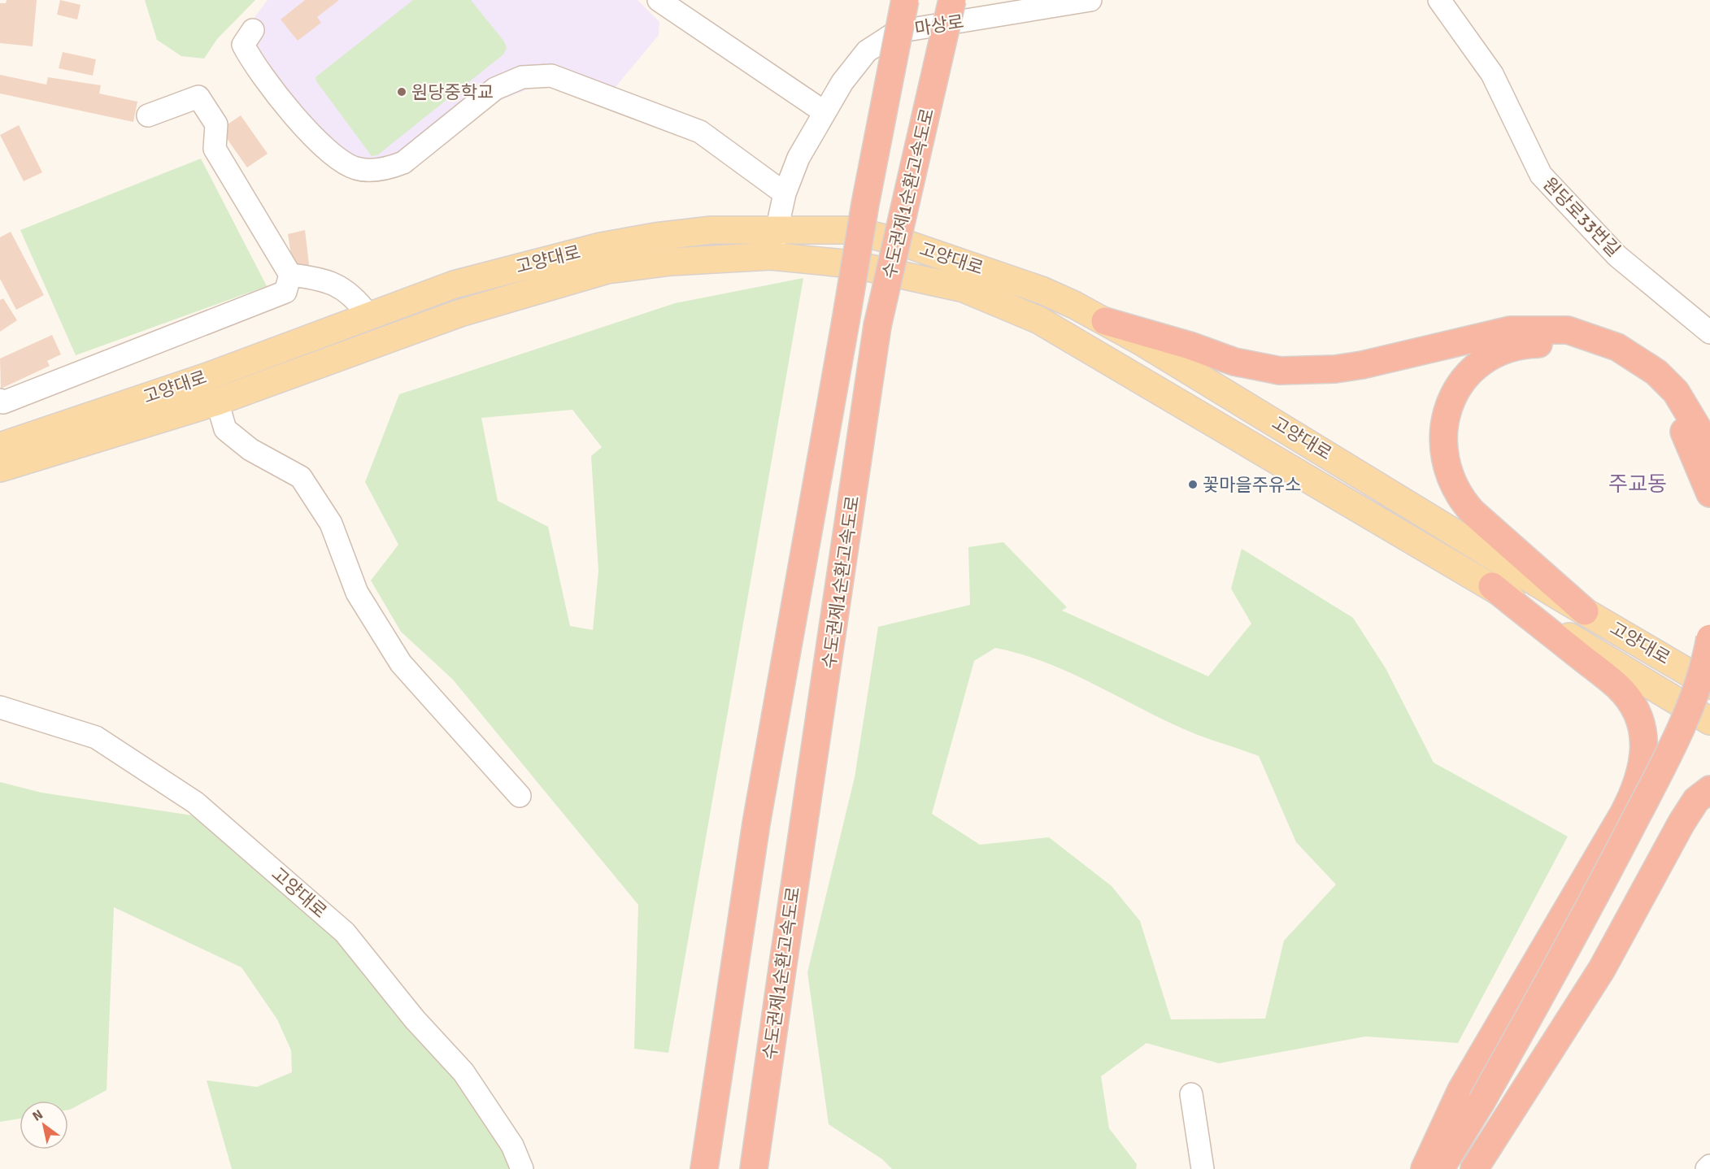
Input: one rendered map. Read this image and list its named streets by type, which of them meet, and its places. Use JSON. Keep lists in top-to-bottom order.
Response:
{
  "streets": {
    "highway": ["수도권제1순환고속도로"],
    "main road": ["고양대로"],
    "street": ["마상로", "원당로33번길"]
  },
  "crossings": [
    ["마상로", "고양대로"]
  ],
  "districts": ["주교동"],
  "places": ["원당중학교", "꽃마을주유소"],
  "north": "top left"
}
